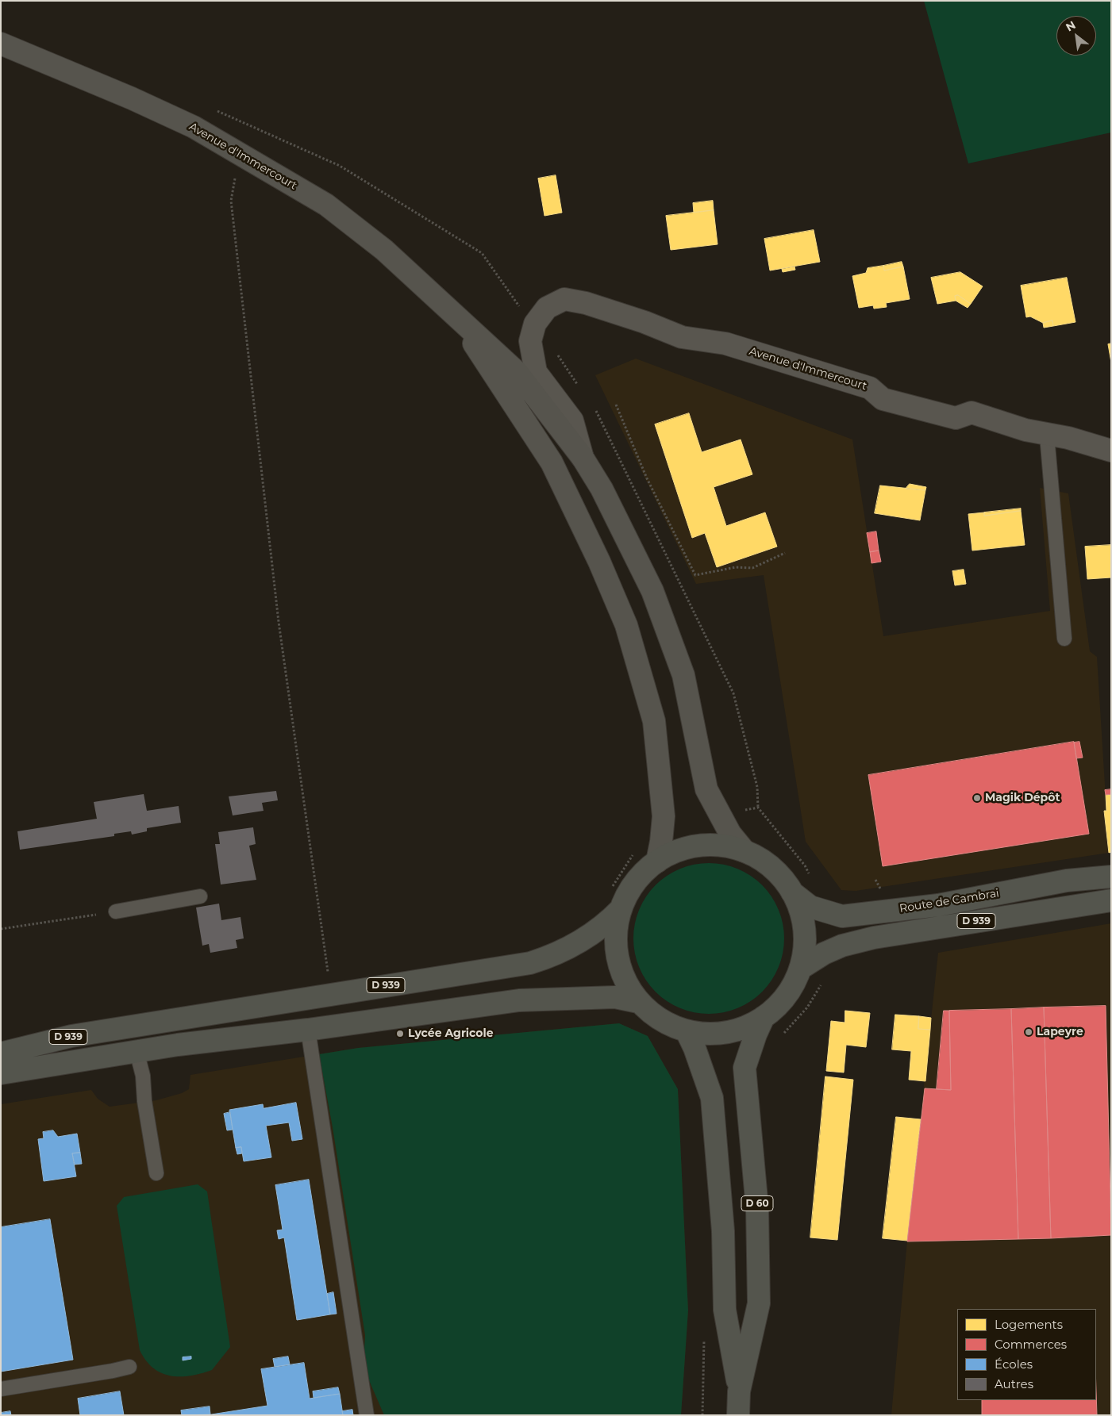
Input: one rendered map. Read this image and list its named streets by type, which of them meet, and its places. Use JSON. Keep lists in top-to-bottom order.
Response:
{
  "streets": {
    "main road": [
      "Avenue d'Immercourt",
      "Route de Cambrai",
      "D 939",
      "D 60"
    ]
  },
  "places": ["Magik Dépôt", "Lapeyre", "Lycée Agricole"],
  "legend": [
    "Logements",
    "Commerces",
    "Écoles",
    "Autres"
  ],
  "north": "top left"
}
